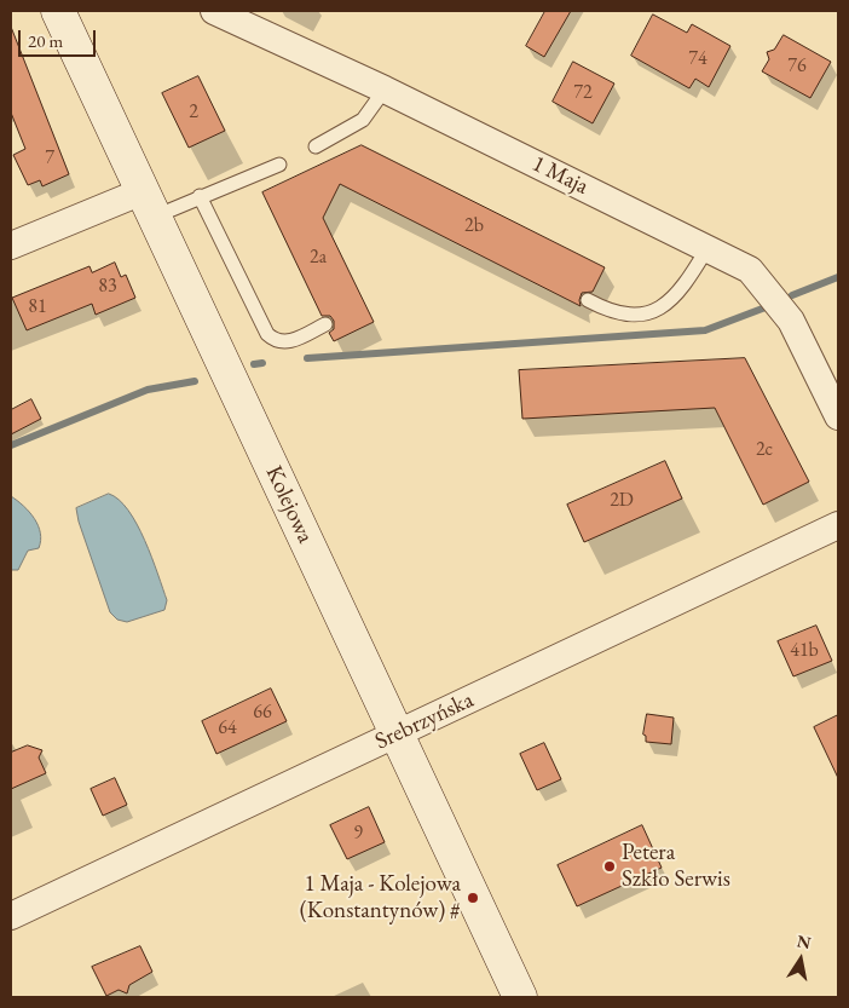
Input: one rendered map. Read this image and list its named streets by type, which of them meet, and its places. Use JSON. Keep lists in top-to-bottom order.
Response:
{
  "streets": {
    "street": ["1 Maja", "Kolejowa", "Srebrzyńska"]
  },
  "crossings": [
    ["Kolejowa", "Srebrzyńska"]
  ],
  "places": ["Petera Szkło Serwis", "1 Maja - Kolejowa (Konstantynów) #"],
  "house_numbers": [
    "74",
    "76",
    "72",
    "2",
    "7",
    "2b",
    "2a",
    "83",
    "81",
    "2c",
    "2D",
    "41b",
    "66",
    "64",
    "9"
  ],
  "scale_bar": "20 m",
  "north": "top"
}
